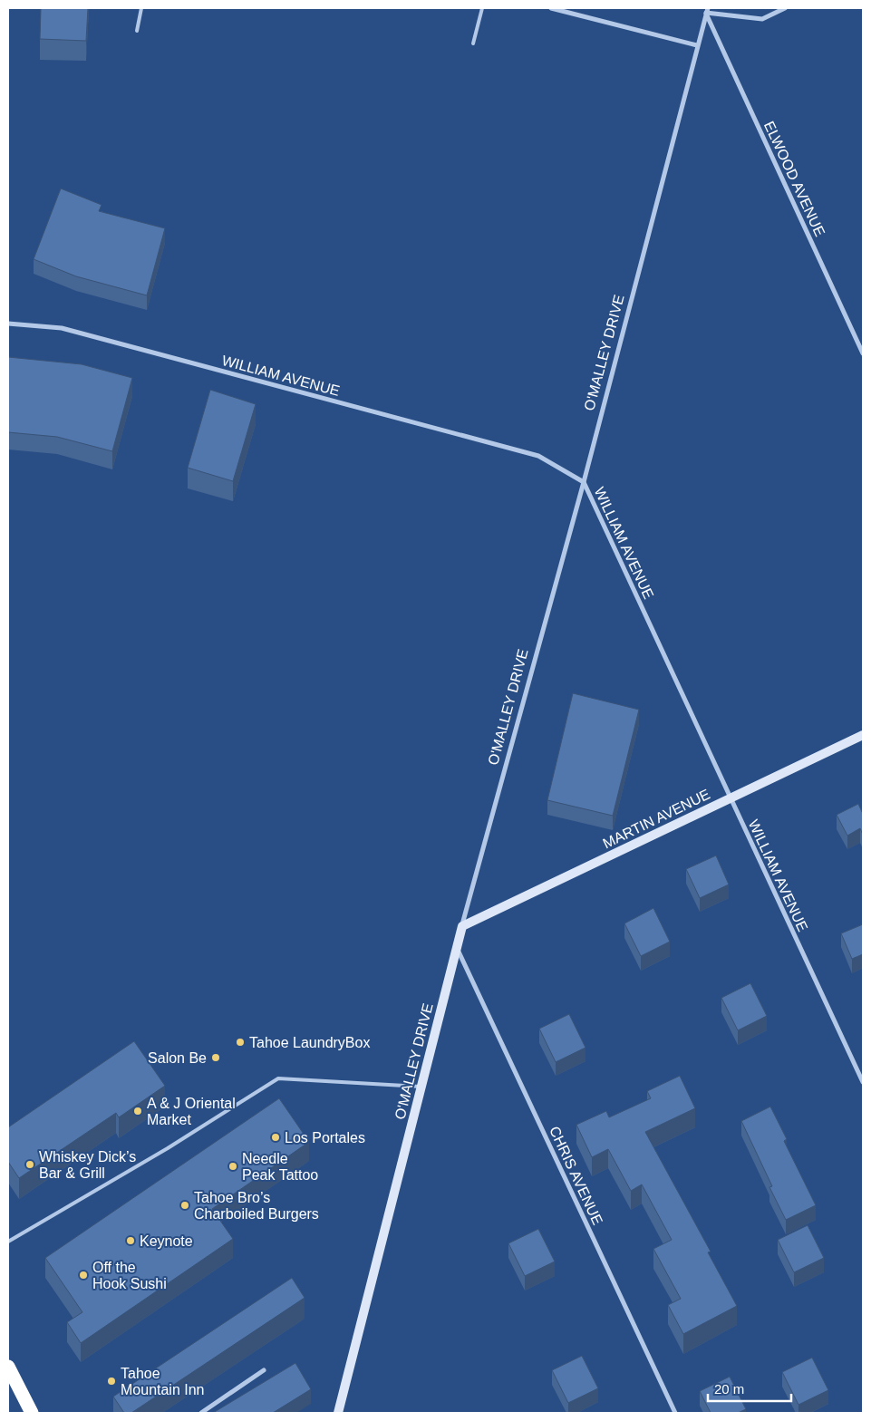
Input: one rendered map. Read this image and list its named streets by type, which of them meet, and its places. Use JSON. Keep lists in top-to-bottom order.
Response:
{
  "streets": {
    "street": [
      "ELWOOD AVENUE",
      "O'MALLEY DRIVE",
      "WILLIAM AVENUE",
      "MARTIN AVENUE",
      "CHRIS AVENUE"
    ]
  },
  "crossings": [
    ["ELWOOD AVENUE", "O'MALLEY DRIVE"],
    ["O'MALLEY DRIVE", "WILLIAM AVENUE"],
    ["O'MALLEY DRIVE", "MARTIN AVENUE"],
    ["O'MALLEY DRIVE", "CHRIS AVENUE"],
    ["WILLIAM AVENUE", "MARTIN AVENUE"]
  ],
  "places": [
    "Tahoe LaundryBox",
    "Salon Be",
    "A & J Oriental Market",
    "Los Portales",
    "Whiskey Dick’s Bar & Grill",
    "Needle Peak Tattoo",
    "Tahoe Bro’s Charboiled Burgers",
    "Keynote",
    "Off the Hook Sushi",
    "Tahoe Mountain Inn"
  ],
  "scale_bar": "20 m"
}
